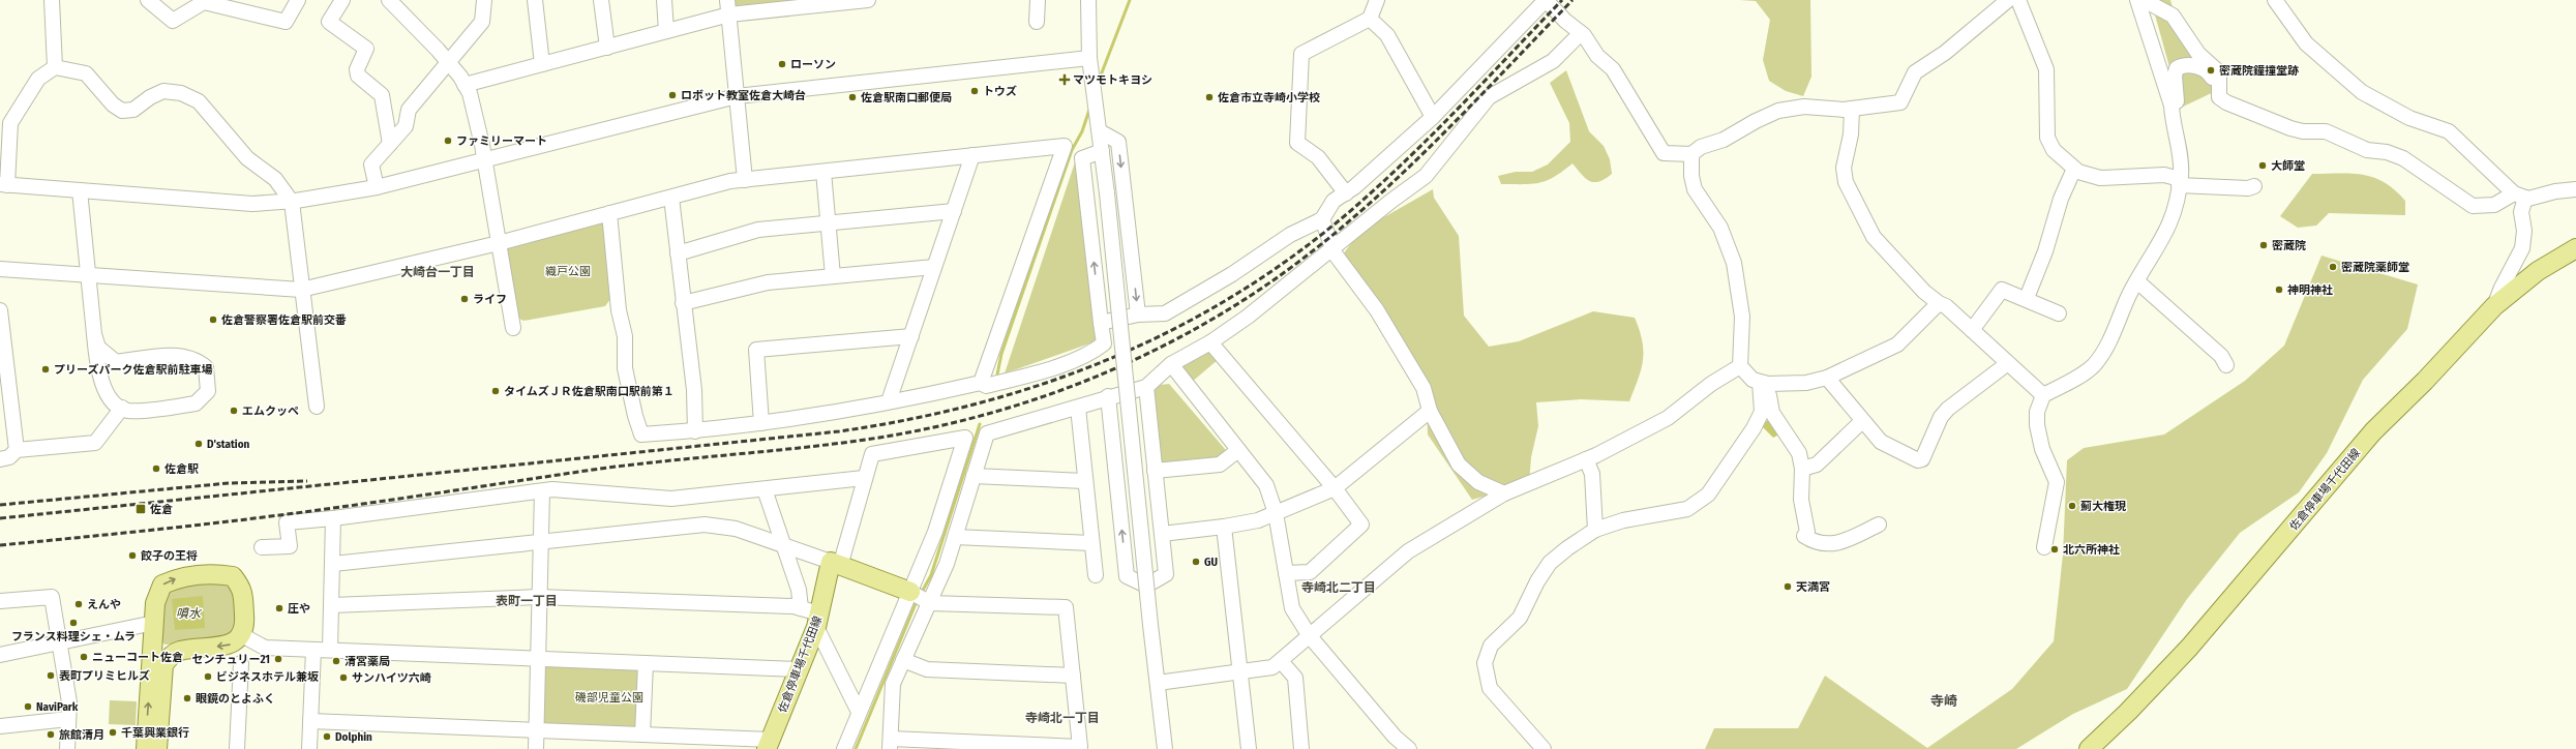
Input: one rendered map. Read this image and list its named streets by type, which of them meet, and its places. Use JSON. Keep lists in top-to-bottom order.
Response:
{
  "streets": {
    "main road": ["佐倉停車場千代田線"]
  },
  "districts": [
    "大崎台一丁目",
    "寺崎北二丁目",
    "表町一丁目",
    "寺崎",
    "寺崎北一丁目"
  ],
  "water": ["噴水"],
  "parks": ["織戸公園", "磯部児童公園"],
  "places": {
    "other": [
      "ローソン",
      "密蔵院鐘撞堂跡",
      "トウズ",
      "ロボット教室佐倉大崎台",
      "佐倉駅南口郵便局",
      "佐倉市立寺崎小学校",
      "ファミリーマート",
      "大師堂",
      "密蔵院",
      "密蔵院薬師堂",
      "神明神社",
      "ライフ",
      "佐倉警察署佐倉駅前交番",
      "プリーズパーク佐倉駅前駐車場",
      "タイムズＪＲ佐倉駅南口駅前第１",
      "エムクッペ",
      "D'station",
      "佐倉駅",
      "薊大権現",
      "北六所神社",
      "餃子の王将",
      "GU",
      "天満宮",
      "えんや",
      "圧や",
      "フランス料理シェ・ムラ",
      "ニューコート佐倉",
      "センチュリー21",
      "清宮薬局",
      "表町プリミヒルズ",
      "ビジネスホテル兼坂",
      "サンハイツ六崎",
      "眼鏡のとよふく",
      "NaviPark",
      "千葉興業銀行",
      "旅館清月",
      "Dolphin"
    ],
    "health": ["マツモトキヨシ"],
    "transit": ["佐倉"]
  }
}
